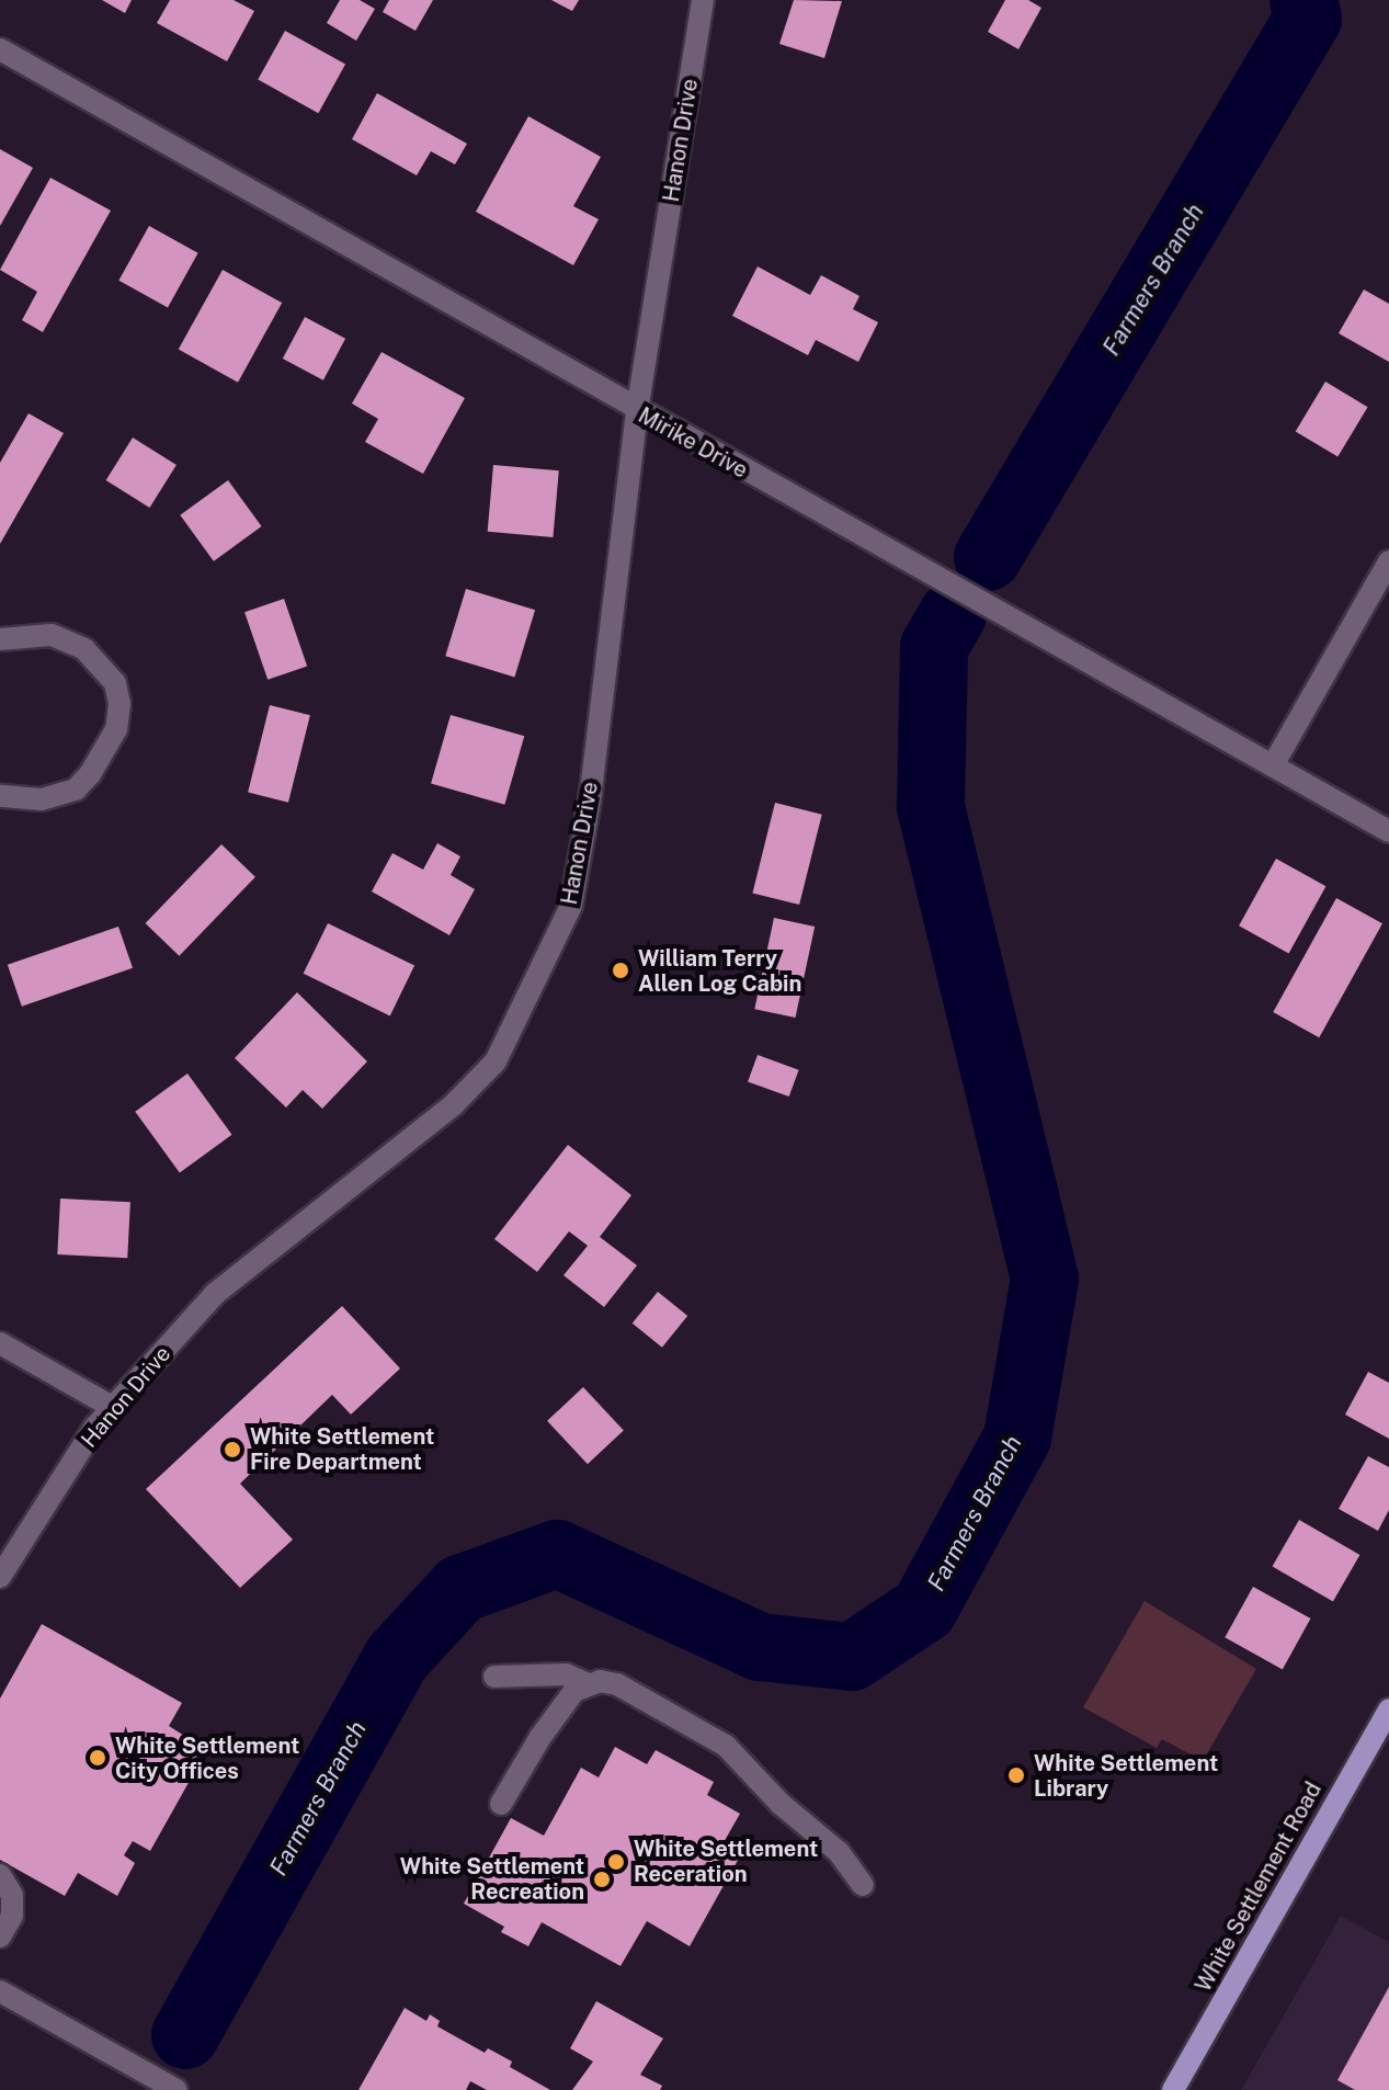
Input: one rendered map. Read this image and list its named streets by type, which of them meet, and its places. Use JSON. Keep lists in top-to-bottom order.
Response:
{
  "streets": {
    "main road": ["White Settlement Road"],
    "street": ["Hanon Drive", "Mirike Drive"]
  },
  "crossings": [
    ["Hanon Drive", "Mirike Drive"]
  ],
  "water": ["Farmers Branch"],
  "places": [
    "William Terry Allen Log Cabin",
    "White Settlement Fire Department",
    "White Settlement City Offices",
    "White Settlement Library",
    "White Settlement Receration",
    "White Settlement Recreation"
  ]
}
